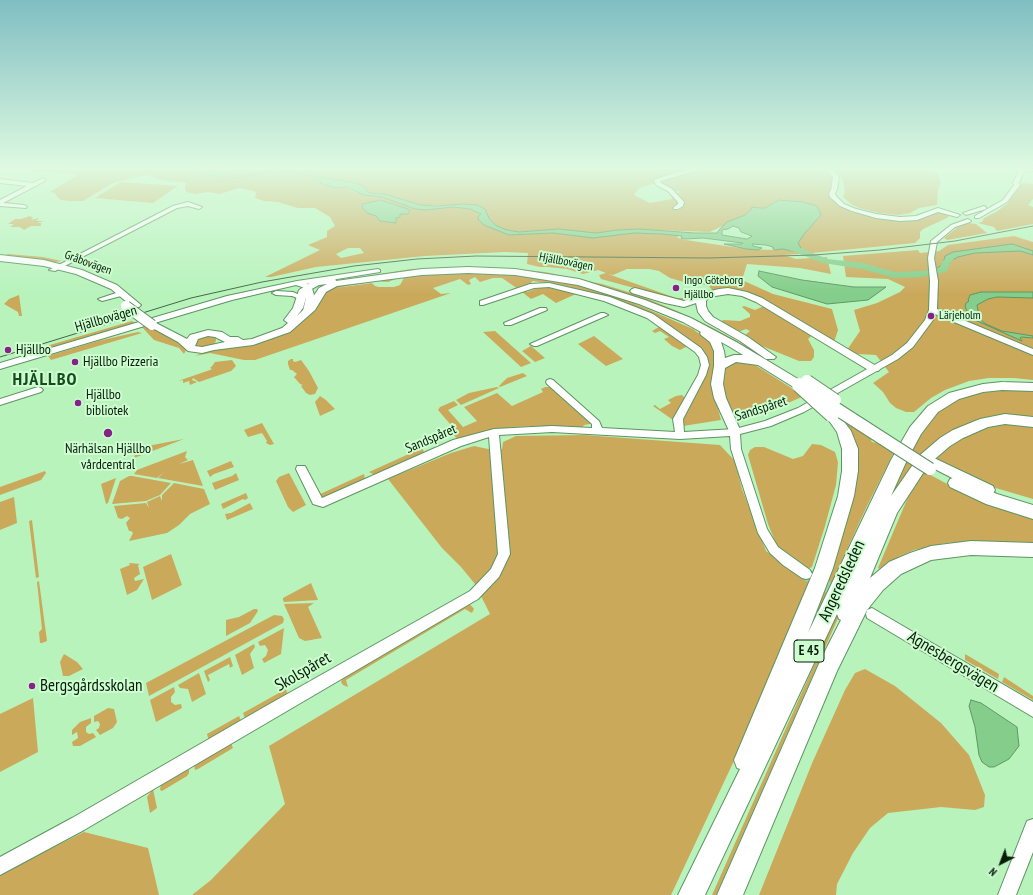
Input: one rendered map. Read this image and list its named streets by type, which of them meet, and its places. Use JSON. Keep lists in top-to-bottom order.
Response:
{
  "streets": {
    "highway": ["Angeredsleden", "E 45"],
    "main road": ["Hjällbovägen", "Gråbovägen"],
    "street": ["Sandspåret", "Agnesbergsvägen", "Skolspåret"]
  },
  "crossings": [
    ["Hjällbovägen", "Gråbovägen"],
    ["Sandspåret", "Skolspåret"],
    ["Angeredsleden", "E 45"]
  ],
  "districts": ["HJÄLLBO"],
  "places": [
    "Ingo Göteborg Hjällbo",
    "Lärjeholm",
    "Hjällbo",
    "Hjällbo Pizzeria",
    "Hjällbo bibliotek",
    "Närhälsan Hjällbo vårdcentral",
    "Bergsgårdsskolan"
  ],
  "north": "bottom left"
}
